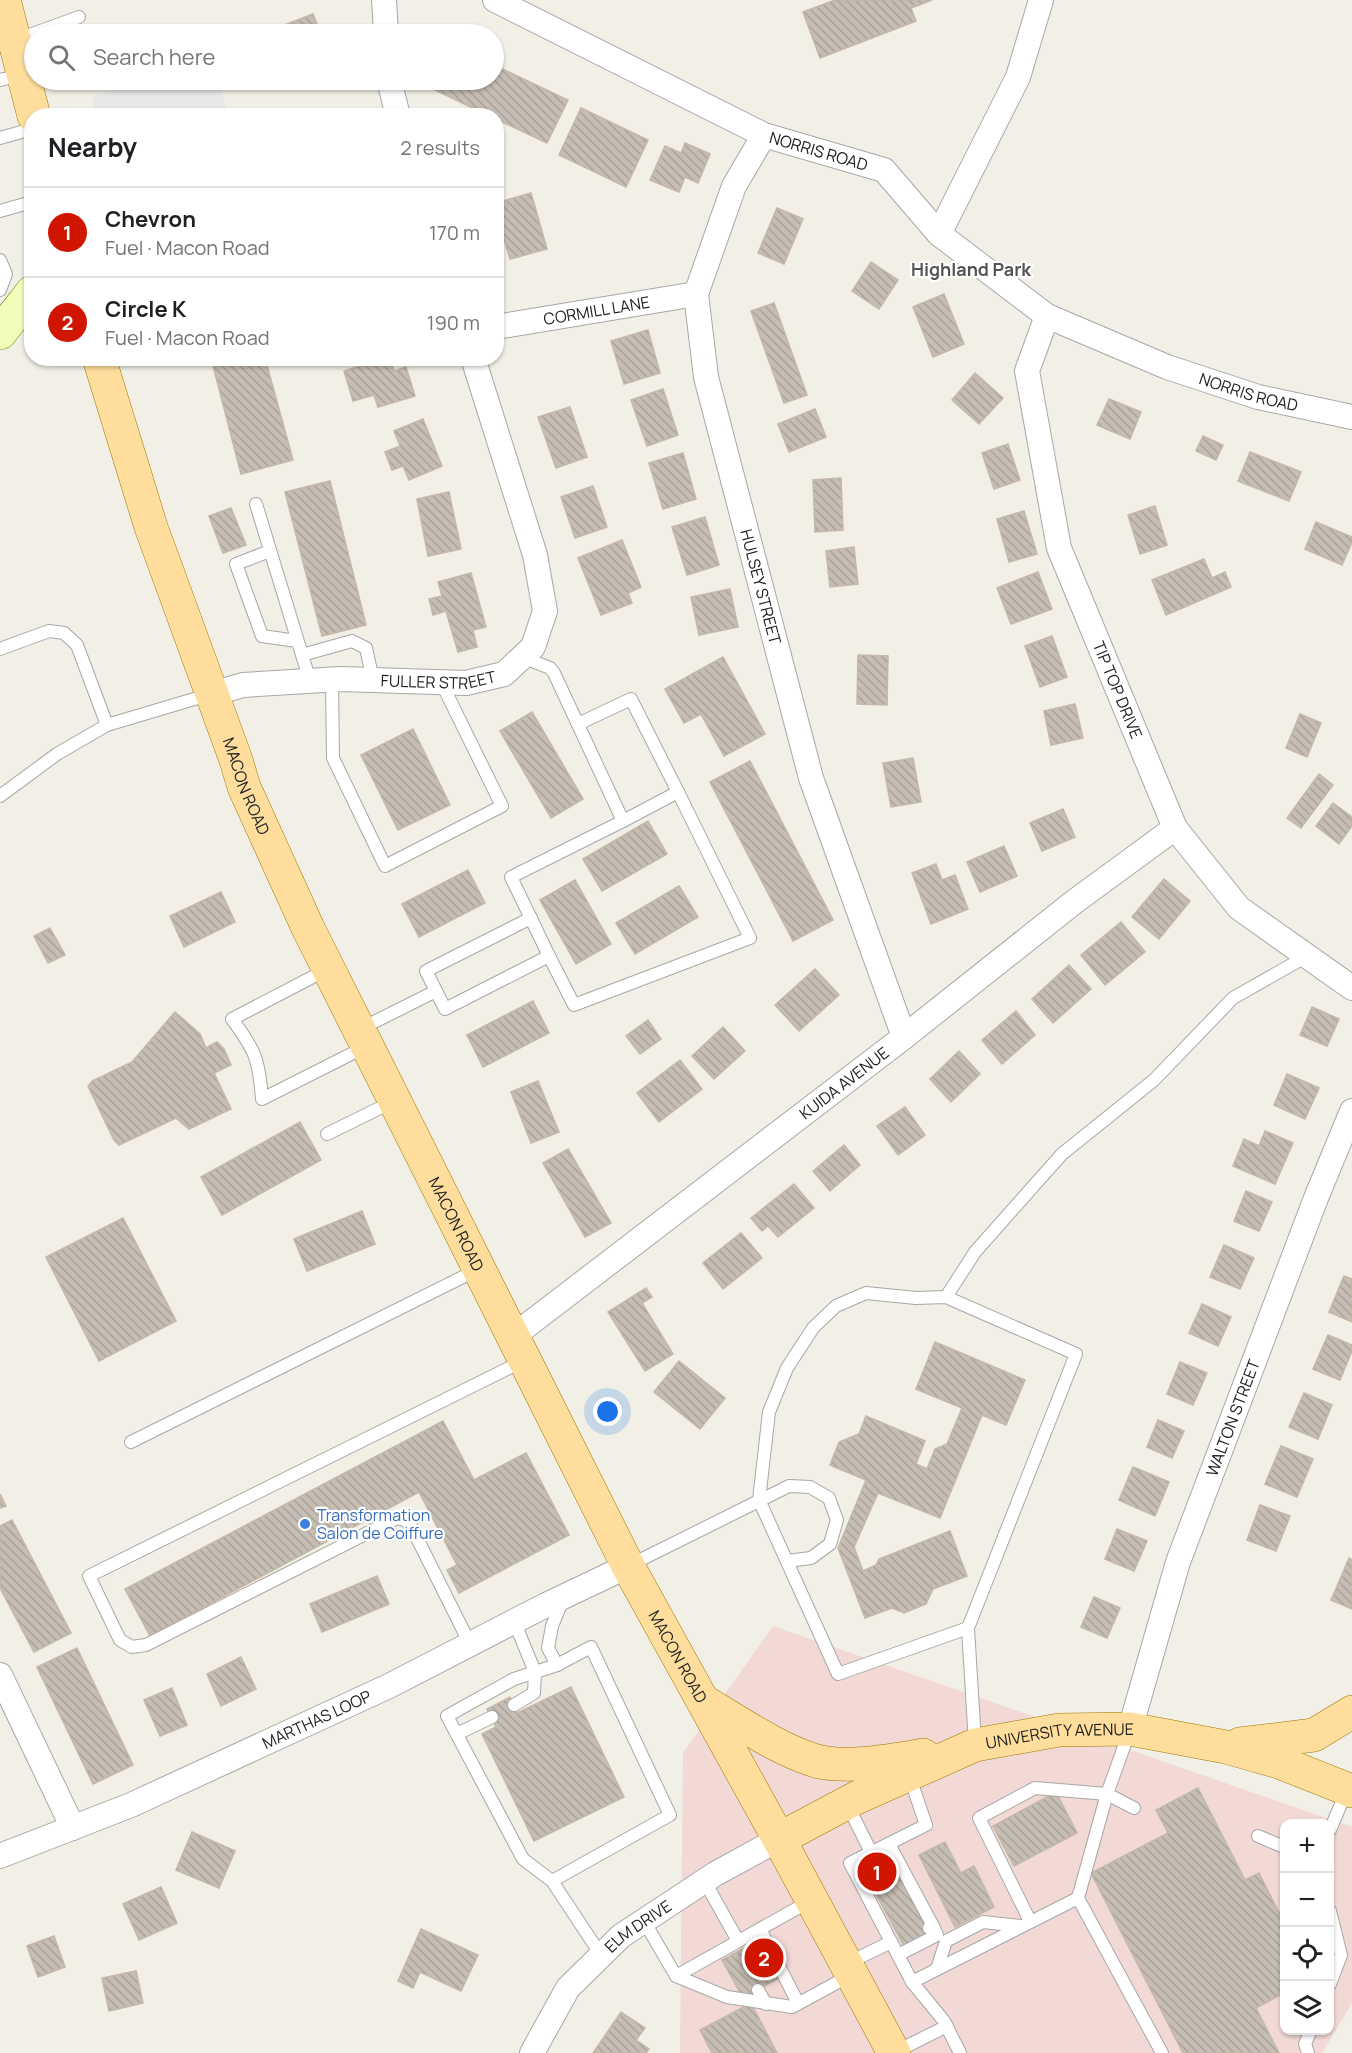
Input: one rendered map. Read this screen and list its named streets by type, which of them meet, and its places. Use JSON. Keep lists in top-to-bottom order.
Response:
{
  "streets": {
    "main road": ["MACON ROAD", "UNIVERSITY AVENUE"],
    "street": [
      "NORRIS ROAD",
      "CORMILL LANE",
      "HULSEY STREET",
      "FULLER STREET",
      "TIP TOP DRIVE",
      "KUIDA AVENUE",
      "WALTON STREET",
      "MARTHAS LOOP",
      "ELM DRIVE"
    ]
  },
  "crossings": [
    ["NORRIS ROAD", "HULSEY STREET"],
    ["NORRIS ROAD", "TIP TOP DRIVE"],
    ["CORMILL LANE", "HULSEY STREET"],
    ["HULSEY STREET", "KUIDA AVENUE"],
    ["FULLER STREET", "MACON ROAD"],
    ["TIP TOP DRIVE", "KUIDA AVENUE"],
    ["MACON ROAD", "KUIDA AVENUE"],
    ["MACON ROAD", "MARTHAS LOOP"],
    ["MACON ROAD", "UNIVERSITY AVENUE"],
    ["MACON ROAD", "ELM DRIVE"],
    ["WALTON STREET", "UNIVERSITY AVENUE"],
    ["UNIVERSITY AVENUE", "ELM DRIVE"]
  ],
  "districts": ["Highland Park"],
  "places": ["Transformation Salon de Coiffure"],
  "page": {
    "search": "Search here",
    "heading": ["Nearby", "2 results"],
    "list": [
      {
        "mark": "1",
        "name": "Chevron",
        "note": "Fuel · Macon Road",
        "value": "170 m"
      },
      {
        "mark": "2",
        "name": "Circle K",
        "note": "Fuel · Macon Road",
        "value": "190 m"
      }
    ],
    "map_buttons": ["+", "−"],
    "pins": ["1", "2"]
  }
}
